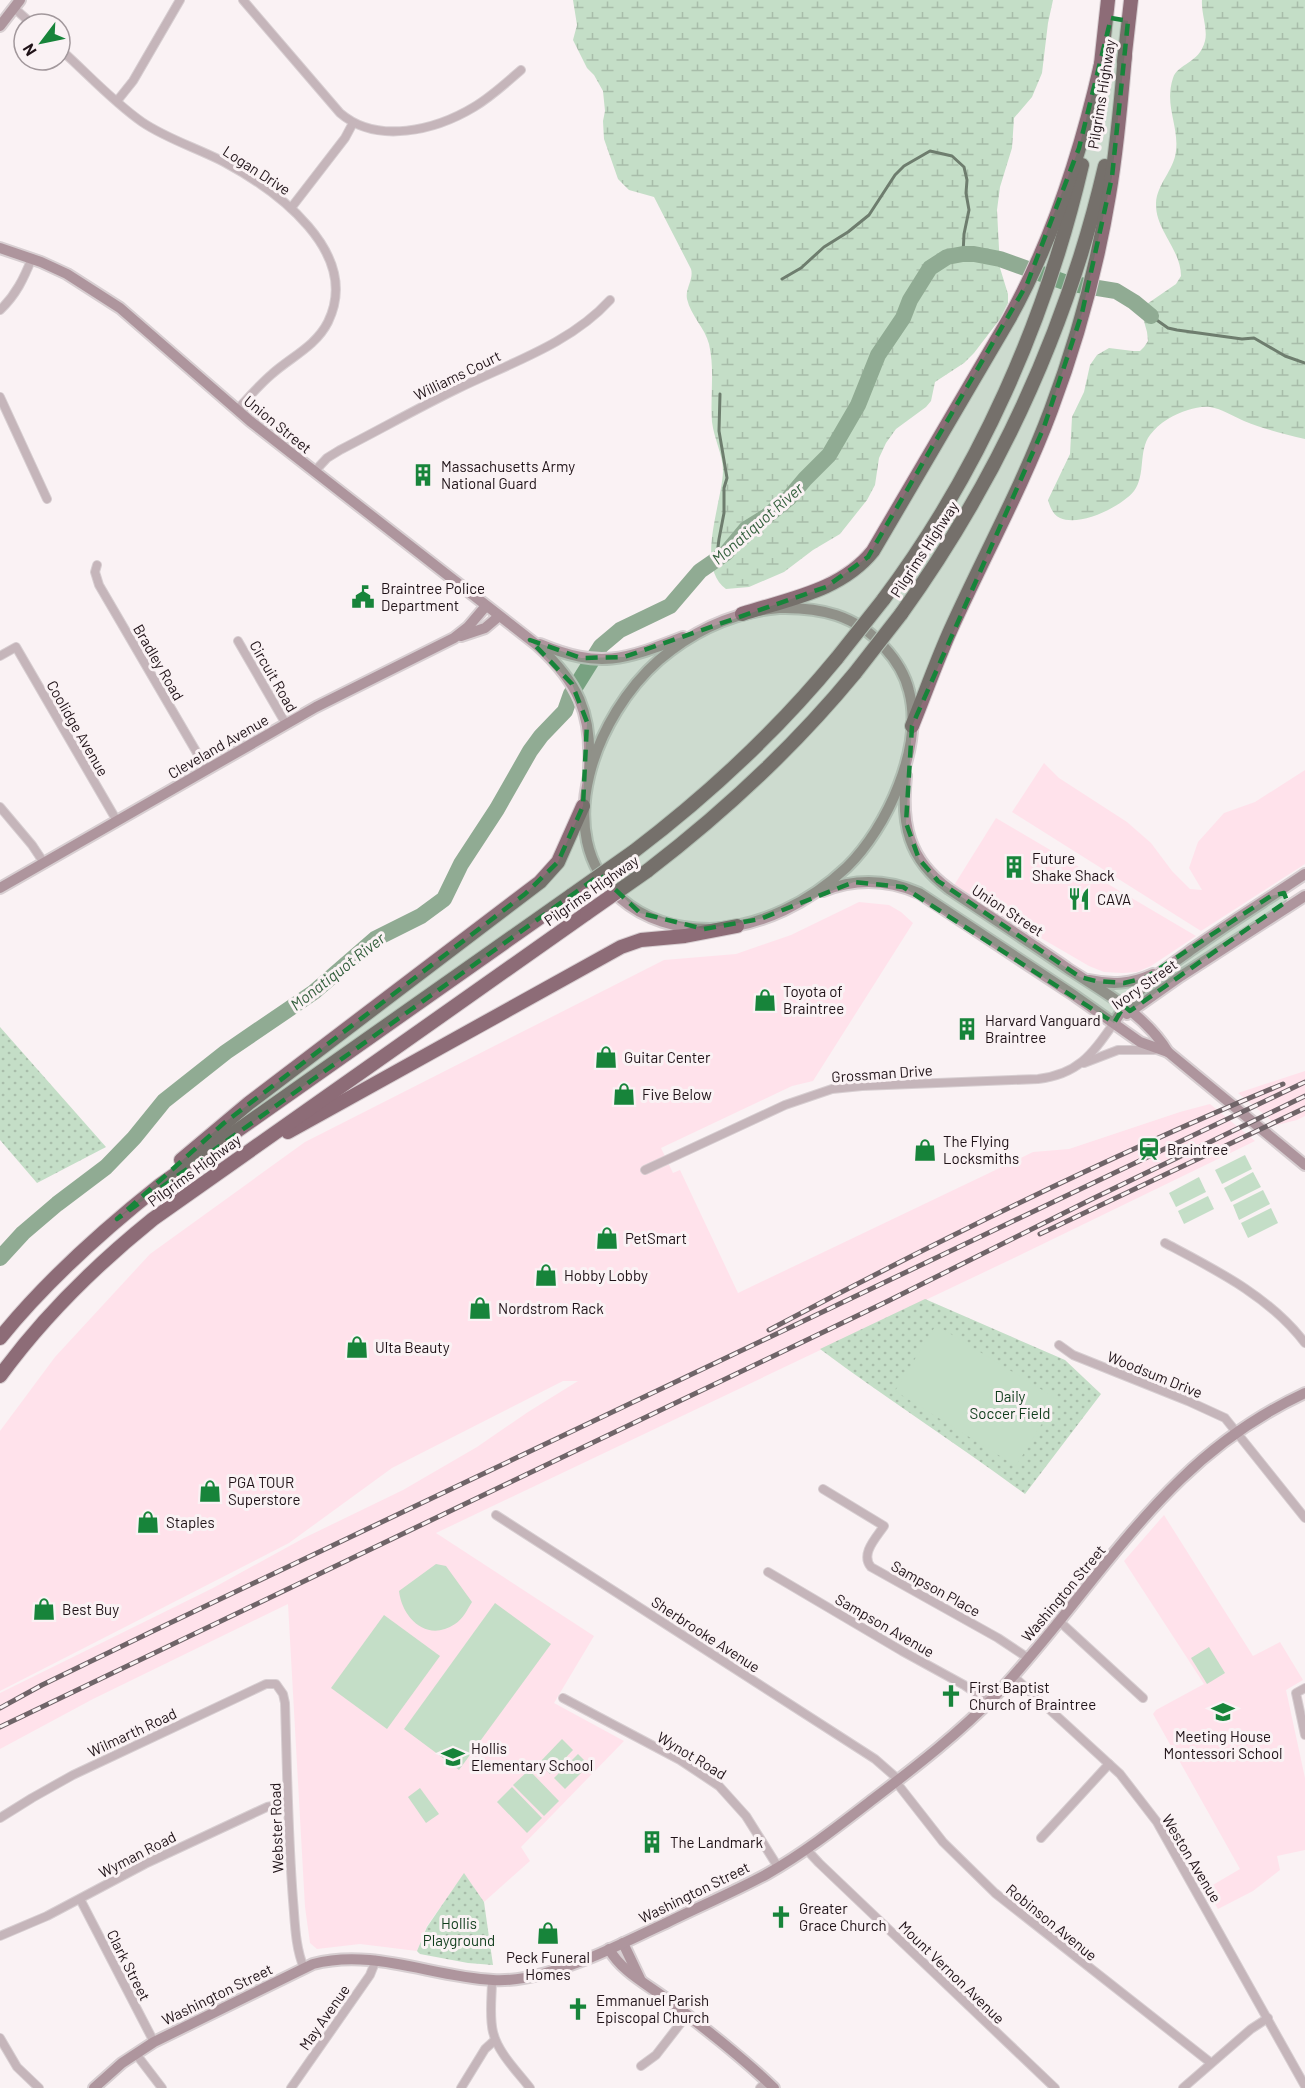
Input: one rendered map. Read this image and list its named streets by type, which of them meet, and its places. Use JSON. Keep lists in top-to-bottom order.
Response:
{
  "streets": {
    "highway": ["Pilgrims Highway"],
    "main road": [
      "Union Street",
      "Cleveland Avenue",
      "Ivory Street",
      "Washington Street"
    ],
    "street": [
      "Logan Drive",
      "Williams Court",
      "Bradley Road",
      "Circuit Road",
      "Coolidge Avenue",
      "Grossman Drive",
      "Woodsum Drive",
      "Sampson Place",
      "Sampson Avenue",
      "Sherbrooke Avenue",
      "Wilmarth Road",
      "Wynot Road",
      "Webster Road",
      "Wyman Road",
      "Weston Avenue",
      "Robinson Avenue",
      "Clark Street",
      "Mount Vernon Avenue",
      "May Avenue"
    ]
  },
  "crossings": [
    ["Logan Drive", "Union Street"],
    ["Williams Court", "Union Street"],
    ["Union Street", "Cleveland Avenue"],
    ["Union Street", "Ivory Street"],
    ["Union Street", "Grossman Drive"],
    ["Bradley Road", "Cleveland Avenue"],
    ["Circuit Road", "Cleveland Avenue"],
    ["Coolidge Avenue", "Cleveland Avenue"],
    ["Ivory Street", "Grossman Drive"],
    ["Woodsum Drive", "Washington Street"],
    ["Sampson Place", "Washington Street"],
    ["Washington Street", "Sampson Avenue"],
    ["Washington Street", "Sherbrooke Avenue"],
    ["Washington Street", "Wynot Road"],
    ["Washington Street", "Webster Road"],
    ["Washington Street", "Weston Avenue"],
    ["Washington Street", "Robinson Avenue"],
    ["Washington Street", "Clark Street"],
    ["Washington Street", "Mount Vernon Avenue"],
    ["Washington Street", "May Avenue"],
    ["Sherbrooke Avenue", "Robinson Avenue"],
    ["Wilmarth Road", "Webster Road"],
    ["Webster Road", "Wyman Road"],
    ["Wyman Road", "Clark Street"]
  ],
  "water": ["Monatiquot River"],
  "parks": ["Daily Soccer Field", "Hollis Playground"],
  "places": {
    "building": [
      "Massachusetts Army National Guard",
      "Future Shake Shack",
      "Harvard Vanguard Braintree",
      "The Landmark"
    ],
    "public building": ["Braintree Police Department"],
    "restaurant": ["CAVA"],
    "shop": [
      "Toyota of Braintree",
      "Guitar Center",
      "Five Below",
      "The Flying Locksmiths",
      "PetSmart",
      "Hobby Lobby",
      "Nordstrom Rack",
      "Ulta Beauty",
      "PGA TOUR Superstore",
      "Staples",
      "Best Buy",
      "Peck Funeral Homes"
    ],
    "station": ["Braintree"],
    "church": ["First Baptist Church of Braintree", "Greater Grace Church", "Emmanuel Parish Episcopal Church"],
    "school or university": ["Meeting House Montessori School", "Hollis Elementary School"]
  },
  "north": "bottom left"
}
